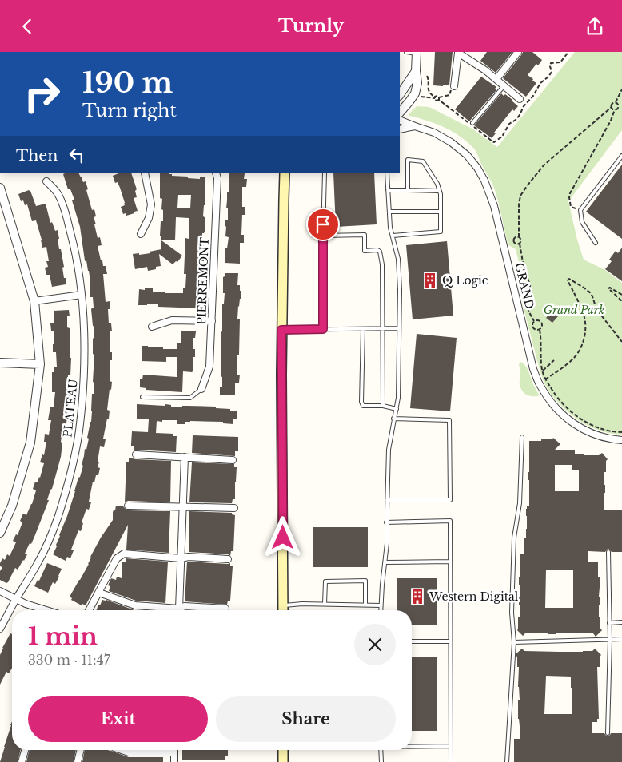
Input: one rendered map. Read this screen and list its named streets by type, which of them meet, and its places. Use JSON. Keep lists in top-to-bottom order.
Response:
{
  "streets": {
    "street": ["PIERREMONT", "GRAND", "PLATEAU"]
  },
  "parks": ["Grand Park"],
  "places": {
    "building": ["Q Logic", "Western Digital"]
  },
  "page": {
    "header": "Turnly",
    "turn": ["190 m", "Turn right"],
    "then": "Then",
    "heading": ["1 min", "330 m · 11:47"],
    "buttons": ["Exit", "Share"]
  }
}
